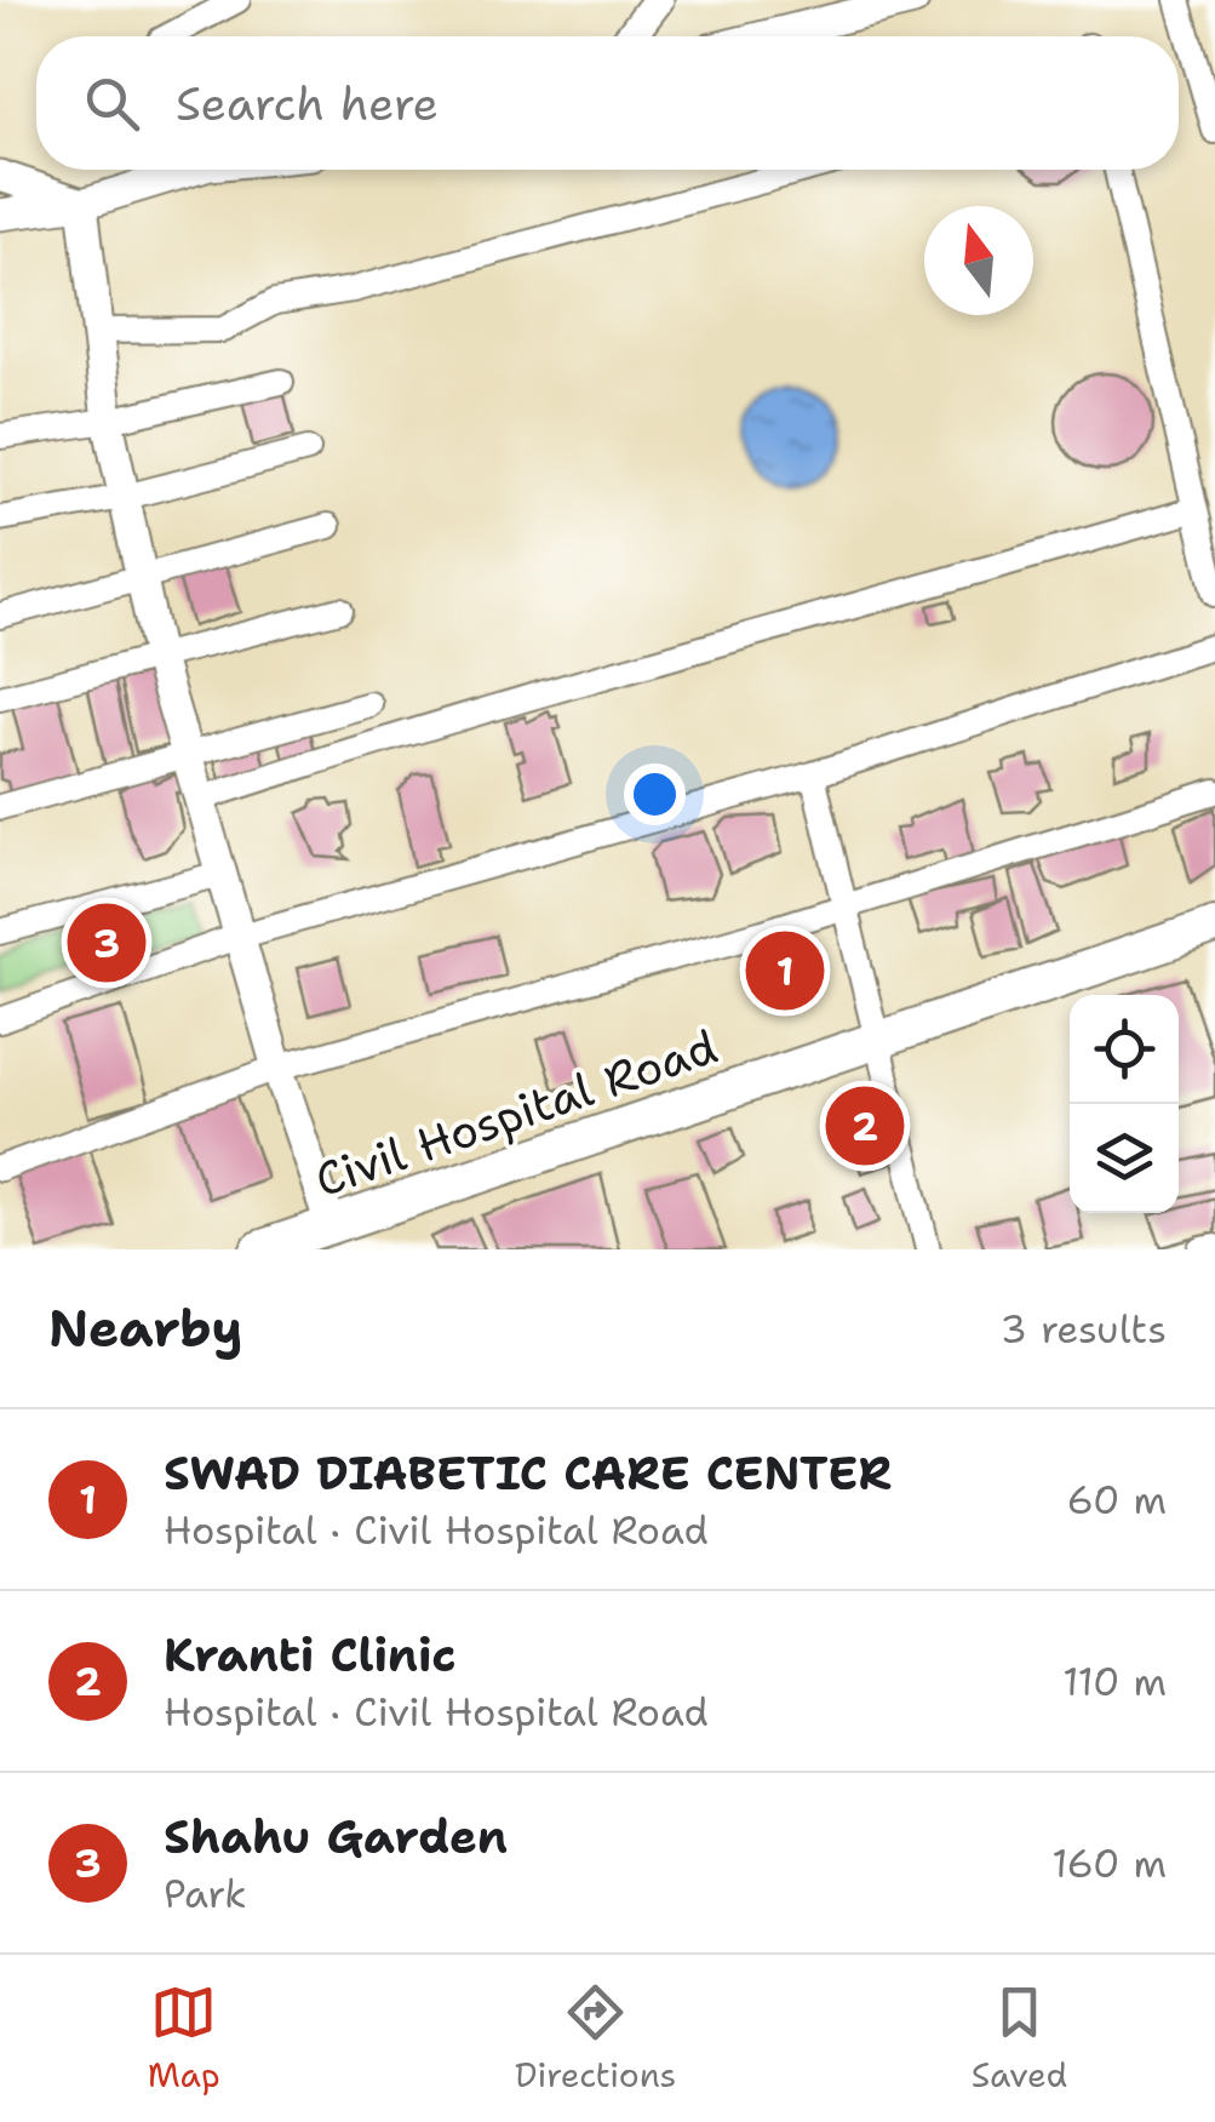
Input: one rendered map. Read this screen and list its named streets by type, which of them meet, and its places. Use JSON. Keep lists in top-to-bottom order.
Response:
{
  "streets": {
    "main road": ["Civil Hospital Road"]
  },
  "north": "top",
  "page": {
    "search": "Search here",
    "pins": ["3", "1", "2"],
    "heading": ["Nearby", "3 results"],
    "list": [
      {
        "mark": "1",
        "name": "SWAD DIABETIC CARE CENTER",
        "note": "Hospital · Civil Hospital Road",
        "value": "60 m"
      },
      {
        "mark": "2",
        "name": "Kranti Clinic",
        "note": "Hospital · Civil Hospital Road",
        "value": "110 m"
      },
      {
        "mark": "3",
        "name": "Shahu Garden",
        "note": "Park",
        "value": "160 m"
      }
    ],
    "nav": ["Map", "Directions", "Saved"]
  }
}
